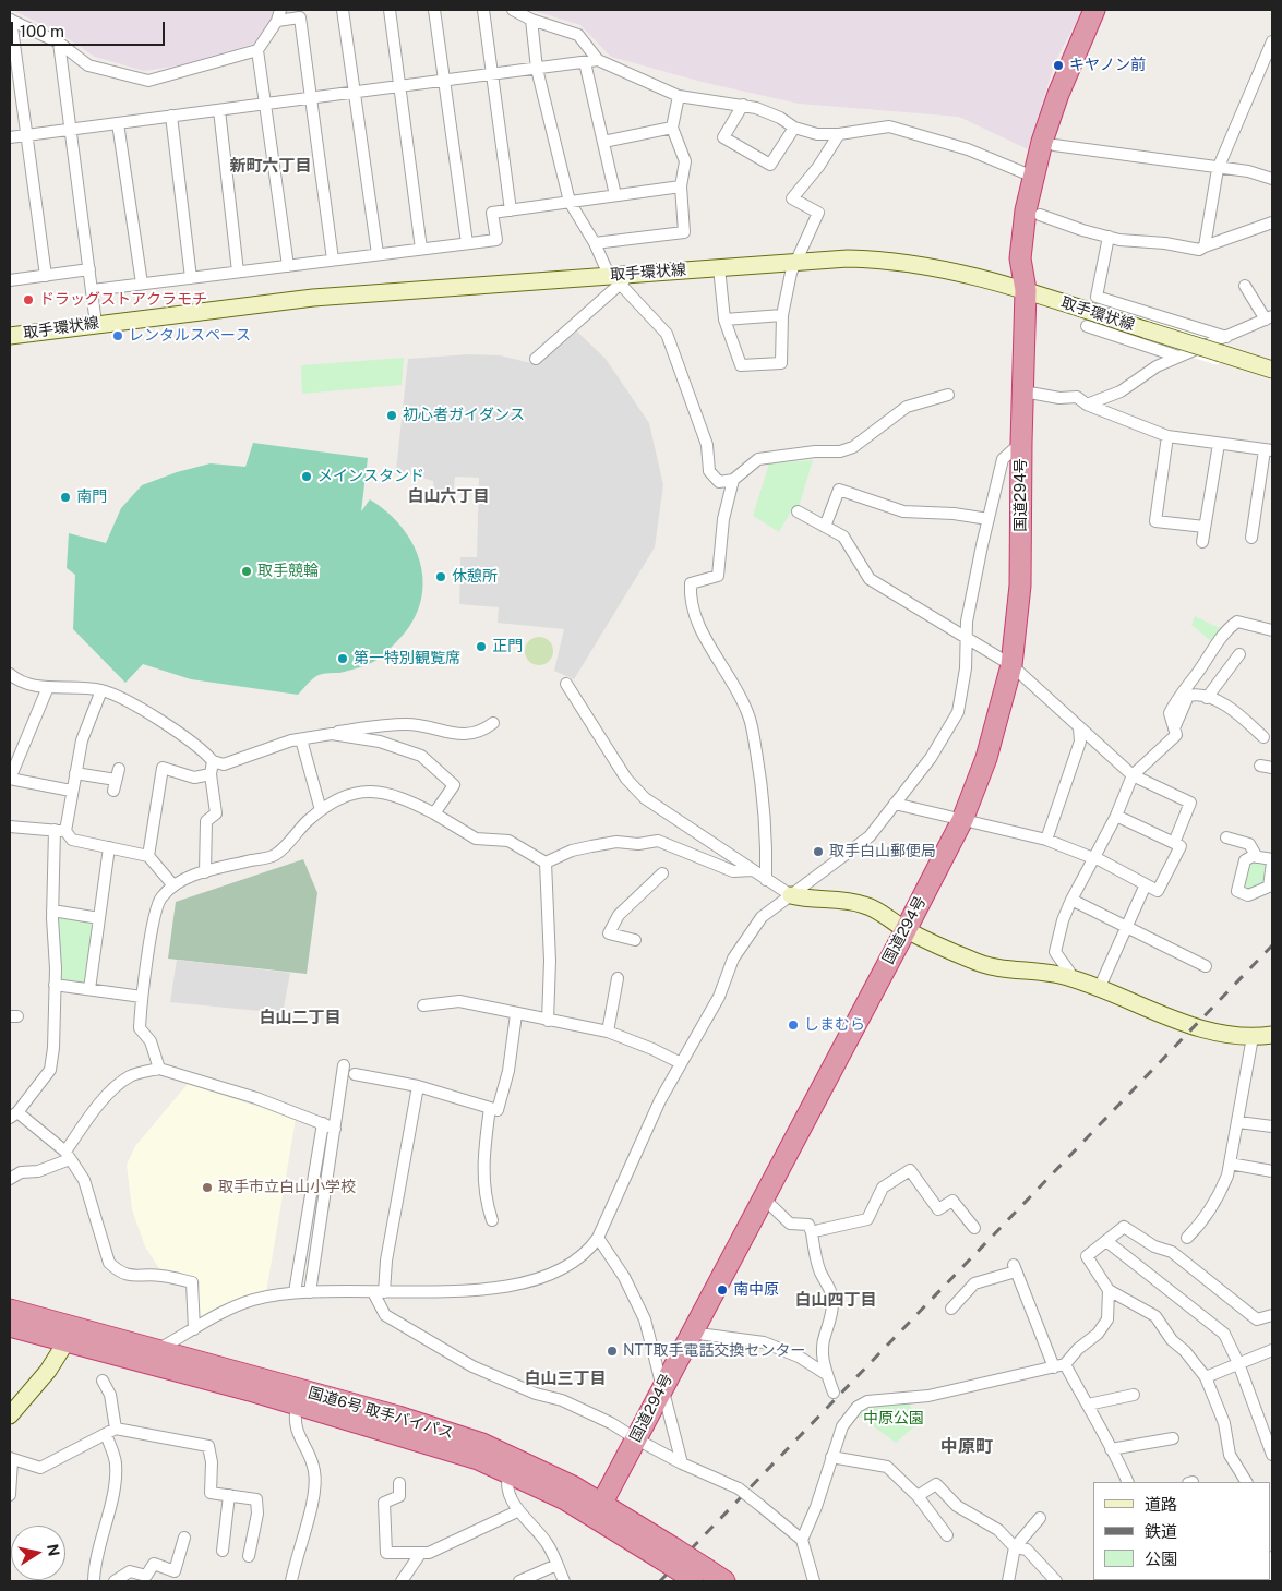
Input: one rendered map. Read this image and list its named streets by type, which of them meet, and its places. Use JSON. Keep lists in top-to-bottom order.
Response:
{
  "streets": {
    "highway": ["国道294号", "国道6号 取手バイパス"],
    "street": ["取手環状線"]
  },
  "crossings": [
    ["取手環状線", "国道294号"],
    ["国道294号", "国道6号 取手バイパス"]
  ],
  "districts": [
    "新町六丁目",
    "白山六丁目",
    "白山二丁目",
    "白山四丁目",
    "白山三丁目",
    "中原町"
  ],
  "parks": ["中原公園"],
  "places": [
    "キヤノン前",
    "ドラッグストアクラモチ",
    "レンタルスペース",
    "初心者ガイダンス",
    "メインスタンド",
    "南門",
    "取手競輪",
    "休憩所",
    "正門",
    "第一特別観覧席",
    "取手白山郵便局",
    "しまむら",
    "取手市立白山小学校",
    "南中原",
    "NTT取手電話交換センター"
  ],
  "legend": ["道路", "鉄道", "公園"],
  "scale_bar": "100 m",
  "north": "right"
}
